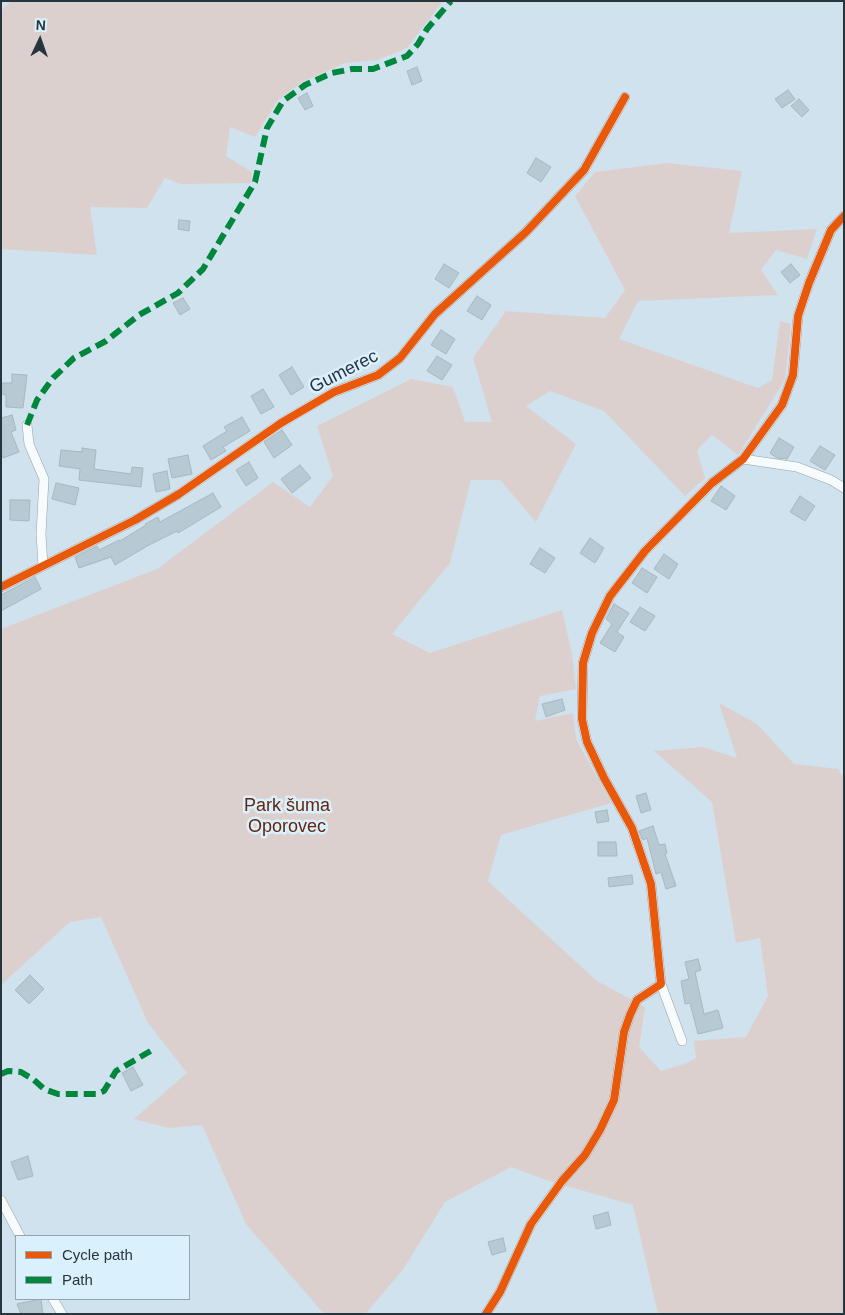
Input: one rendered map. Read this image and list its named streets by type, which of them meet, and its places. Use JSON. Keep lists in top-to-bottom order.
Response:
{
  "streets": {
    "street": ["Gumerec"]
  },
  "parks": ["Park šuma Oporovec"],
  "legend": ["Cycle path", "Path"],
  "north": "top"
}
